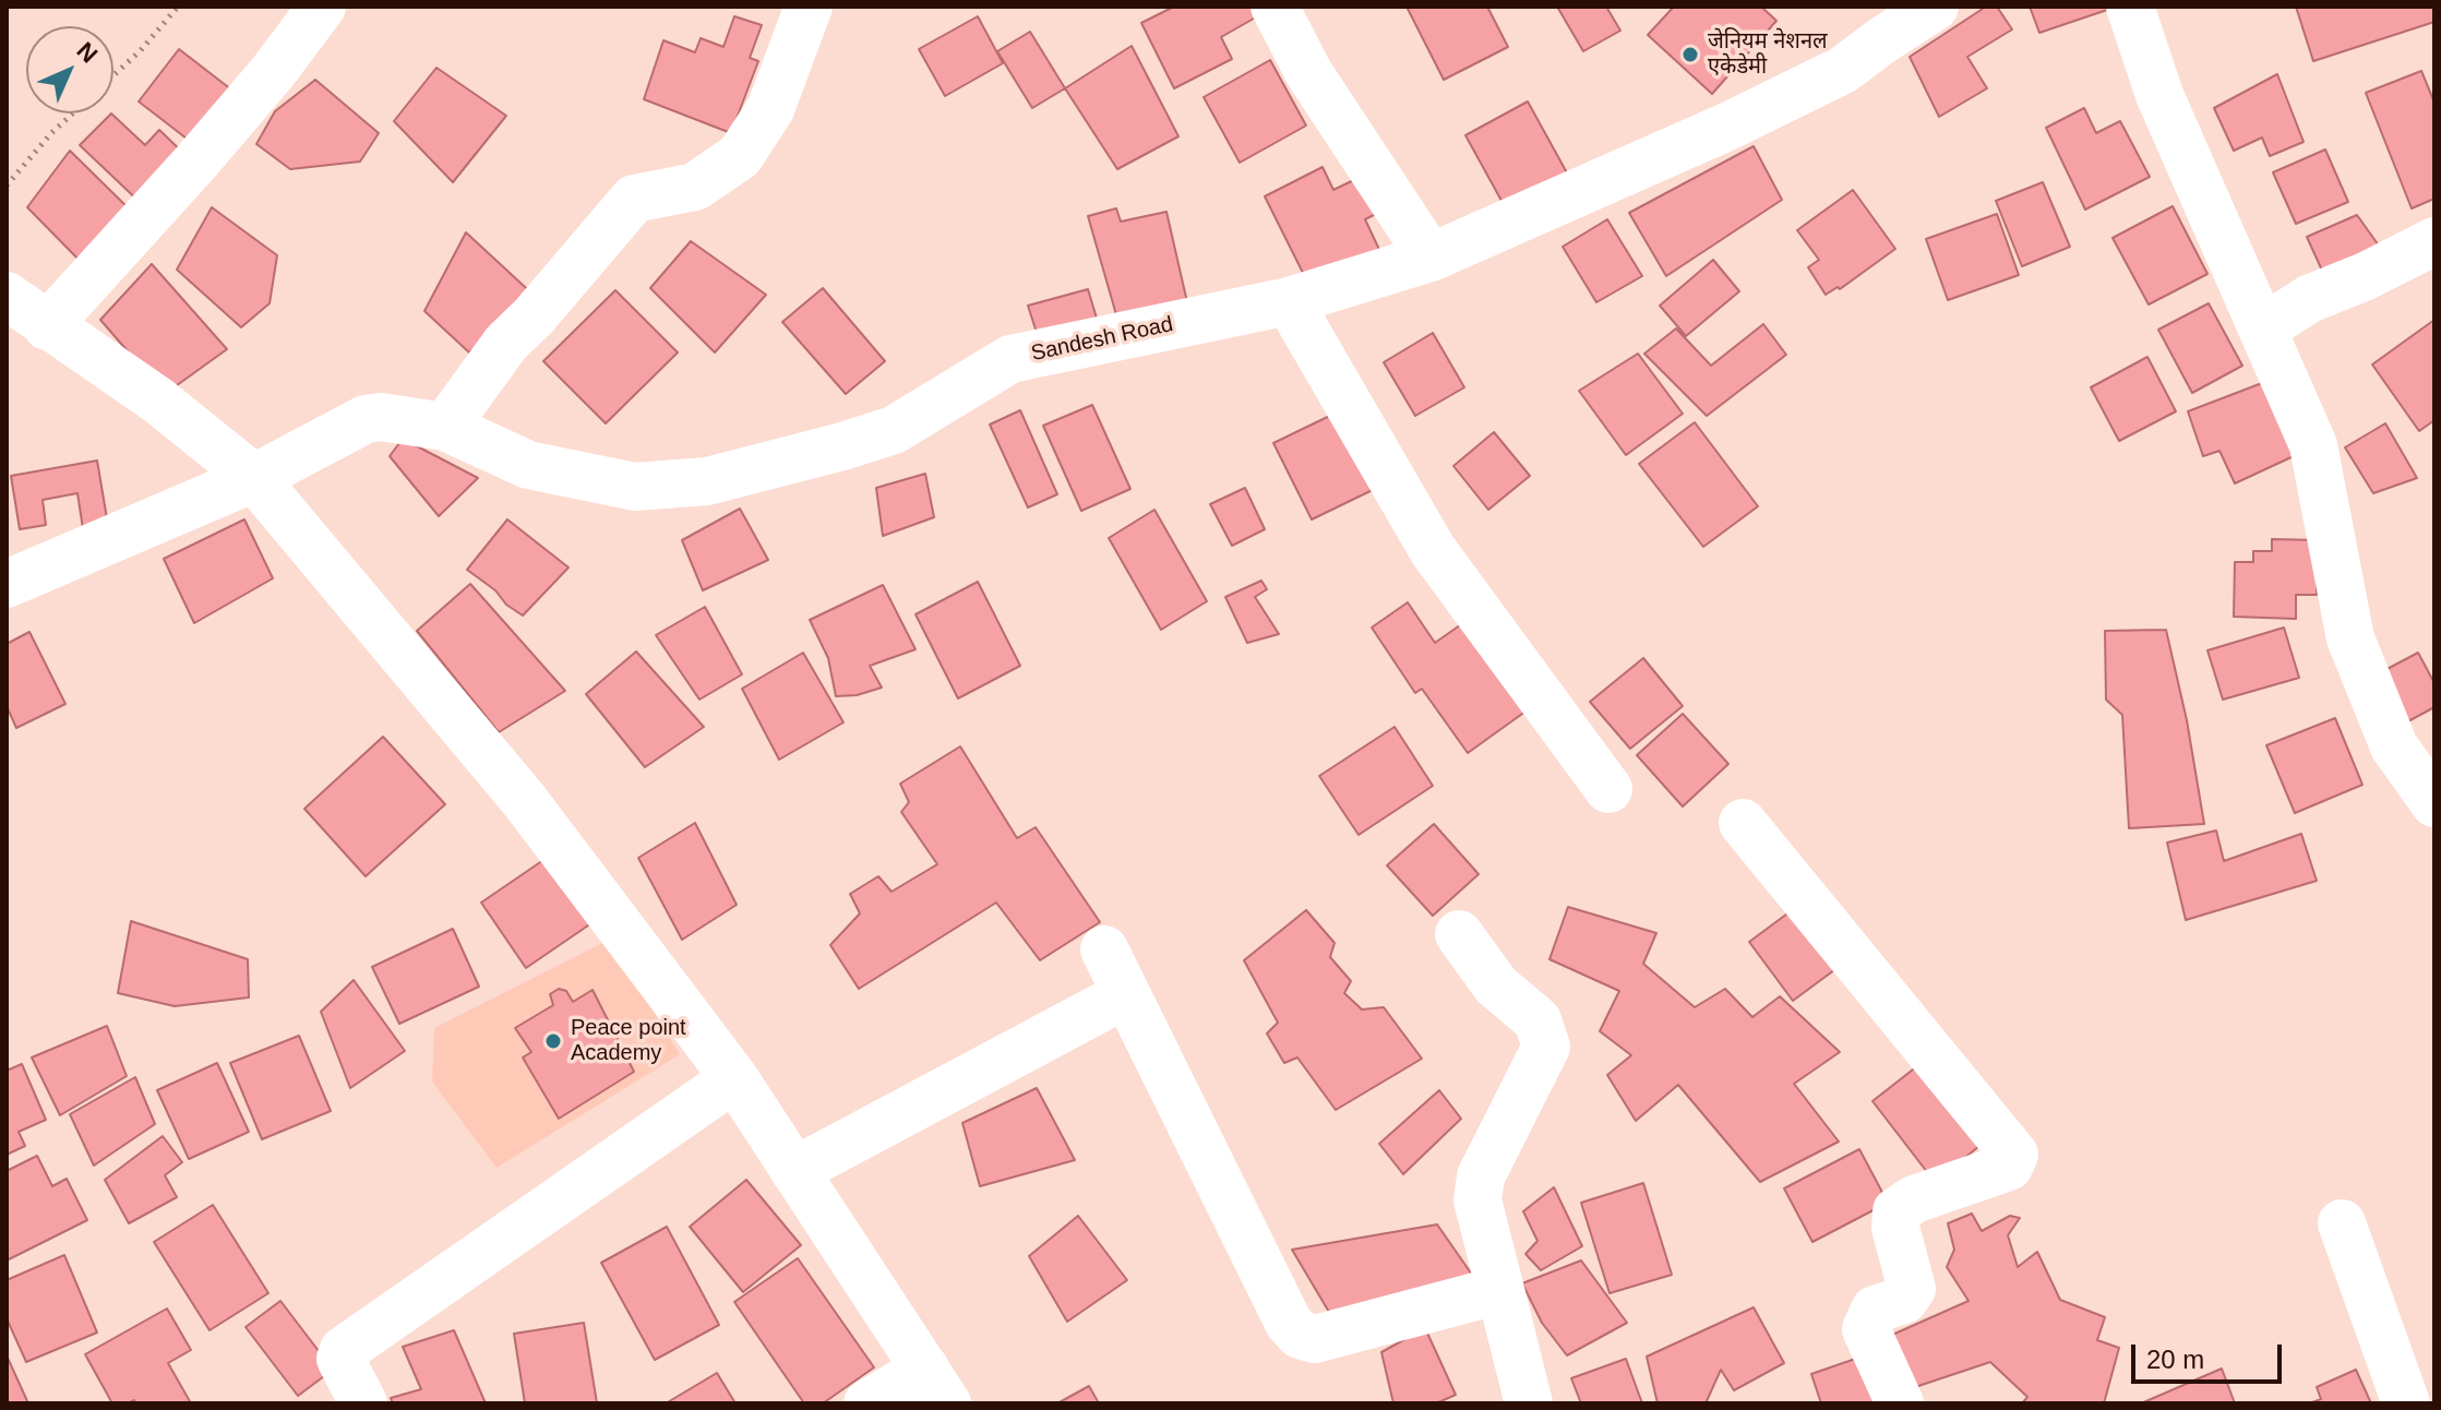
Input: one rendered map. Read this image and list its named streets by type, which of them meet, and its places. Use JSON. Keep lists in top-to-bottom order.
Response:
{
  "streets": {
    "street": ["Sandesh Road"]
  },
  "places": ["जेनियम नेशनल एकेडेमी", "Peace point Academy"],
  "scale_bar": "20 m",
  "north": "top right"
}
